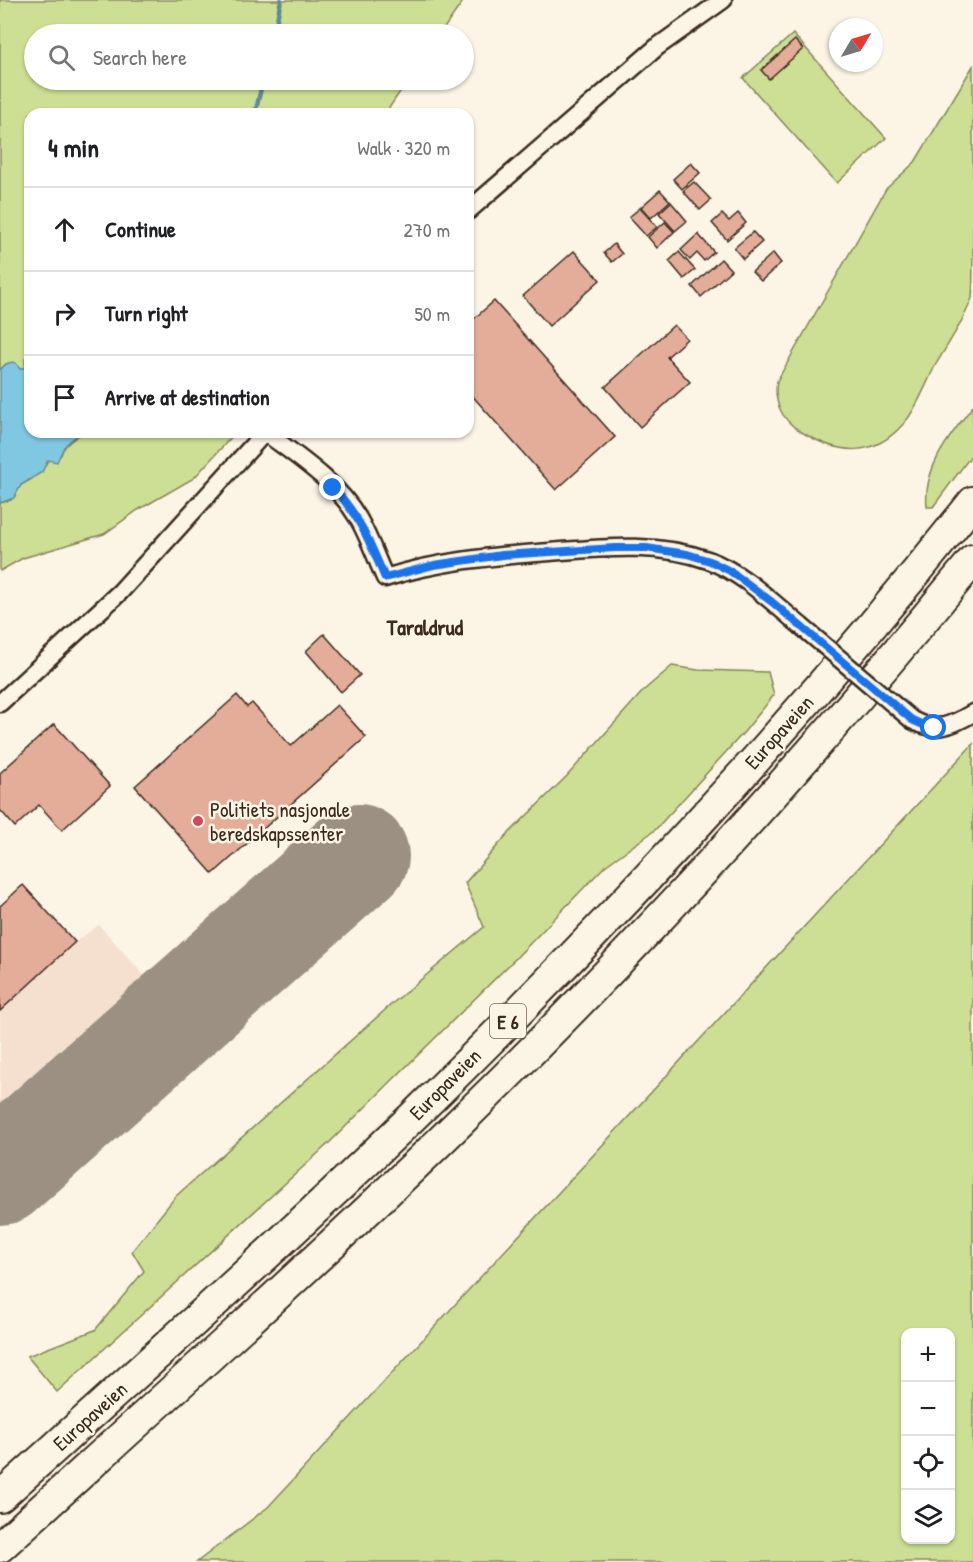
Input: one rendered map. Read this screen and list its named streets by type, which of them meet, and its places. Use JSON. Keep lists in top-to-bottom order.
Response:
{
  "streets": {
    "highway": ["Europaveien", "E 6"]
  },
  "districts": ["Taraldrud"],
  "places": ["Politiets nasjonale beredskapssenter"],
  "north": "top right",
  "page": {
    "search": "Search here",
    "heading": ["4 min", "Walk · 320 m"],
    "list": [
      ["Continue", "270 m"],
      ["Turn right", "50 m"],
      "Arrive at destination"
    ],
    "map_buttons": ["+", "−"]
  }
}
